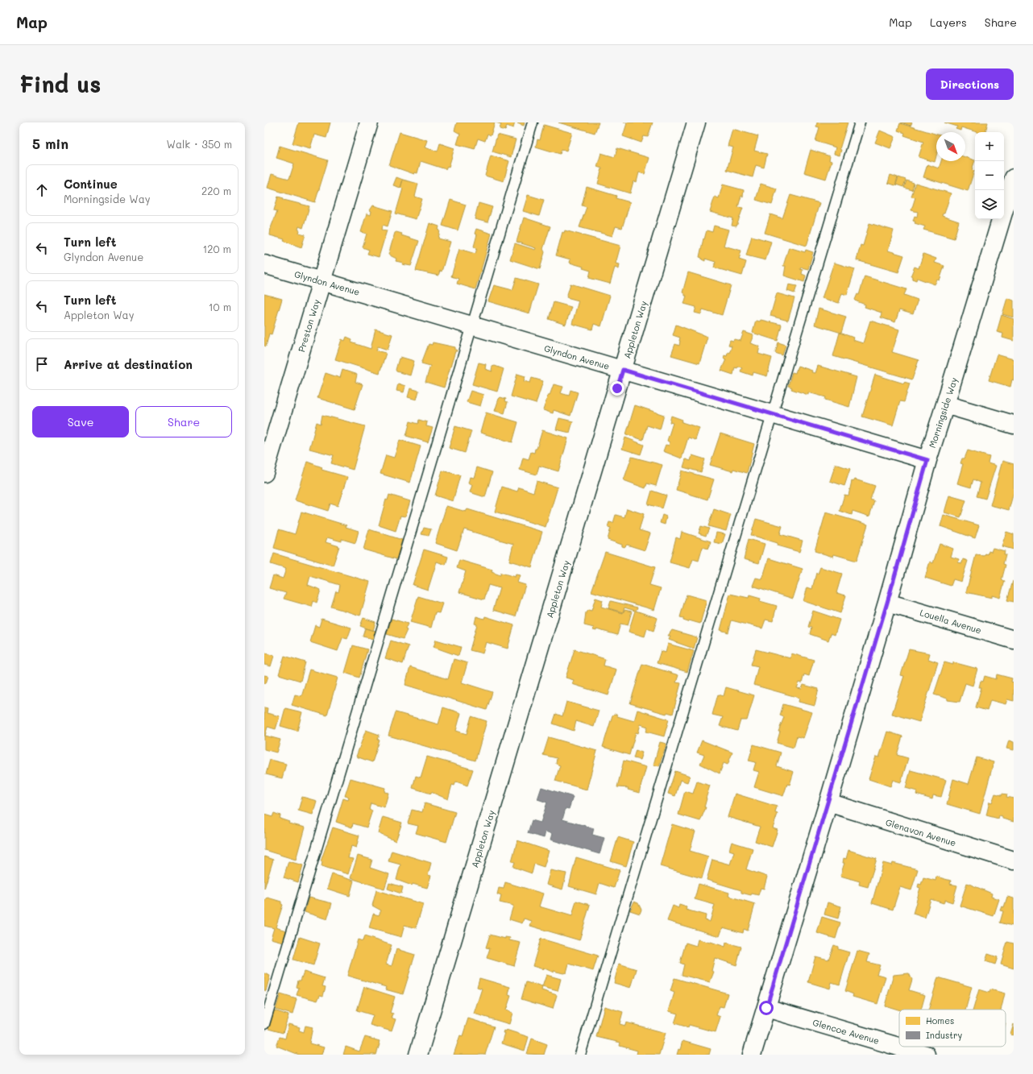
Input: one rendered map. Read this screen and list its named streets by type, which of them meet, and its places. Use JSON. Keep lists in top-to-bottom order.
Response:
{
  "streets": {
    "street": [
      "Glyndon Avenue",
      "Preston Way",
      "Appleton Way",
      "Morningside Way",
      "Louella Avenue",
      "Glenavon Avenue",
      "Glencoe Avenue"
    ]
  },
  "crossings": [
    ["Glyndon Avenue", "Preston Way"],
    ["Glyndon Avenue", "Appleton Way"],
    ["Glyndon Avenue", "Morningside Way"],
    ["Morningside Way", "Louella Avenue"],
    ["Morningside Way", "Glenavon Avenue"],
    ["Morningside Way", "Glencoe Avenue"]
  ],
  "legend": ["Homes", "Industry"],
  "north": "bottom right",
  "page": {
    "header": "Map",
    "nav": ["Map", "Layers", "Share"],
    "buttons": [
      "Directions",
      ["Save", "Share"]
    ],
    "title": "Find us",
    "heading": ["5 min", "Walk · 350 m"],
    "map_buttons": ["+", "−"],
    "list": [
      ["Continue", "Morningside Way", "220 m"],
      ["Turn left", "Glyndon Avenue", "120 m"],
      ["Turn left", "Appleton Way", "10 m"],
      "Arrive at destination"
    ]
  }
}
